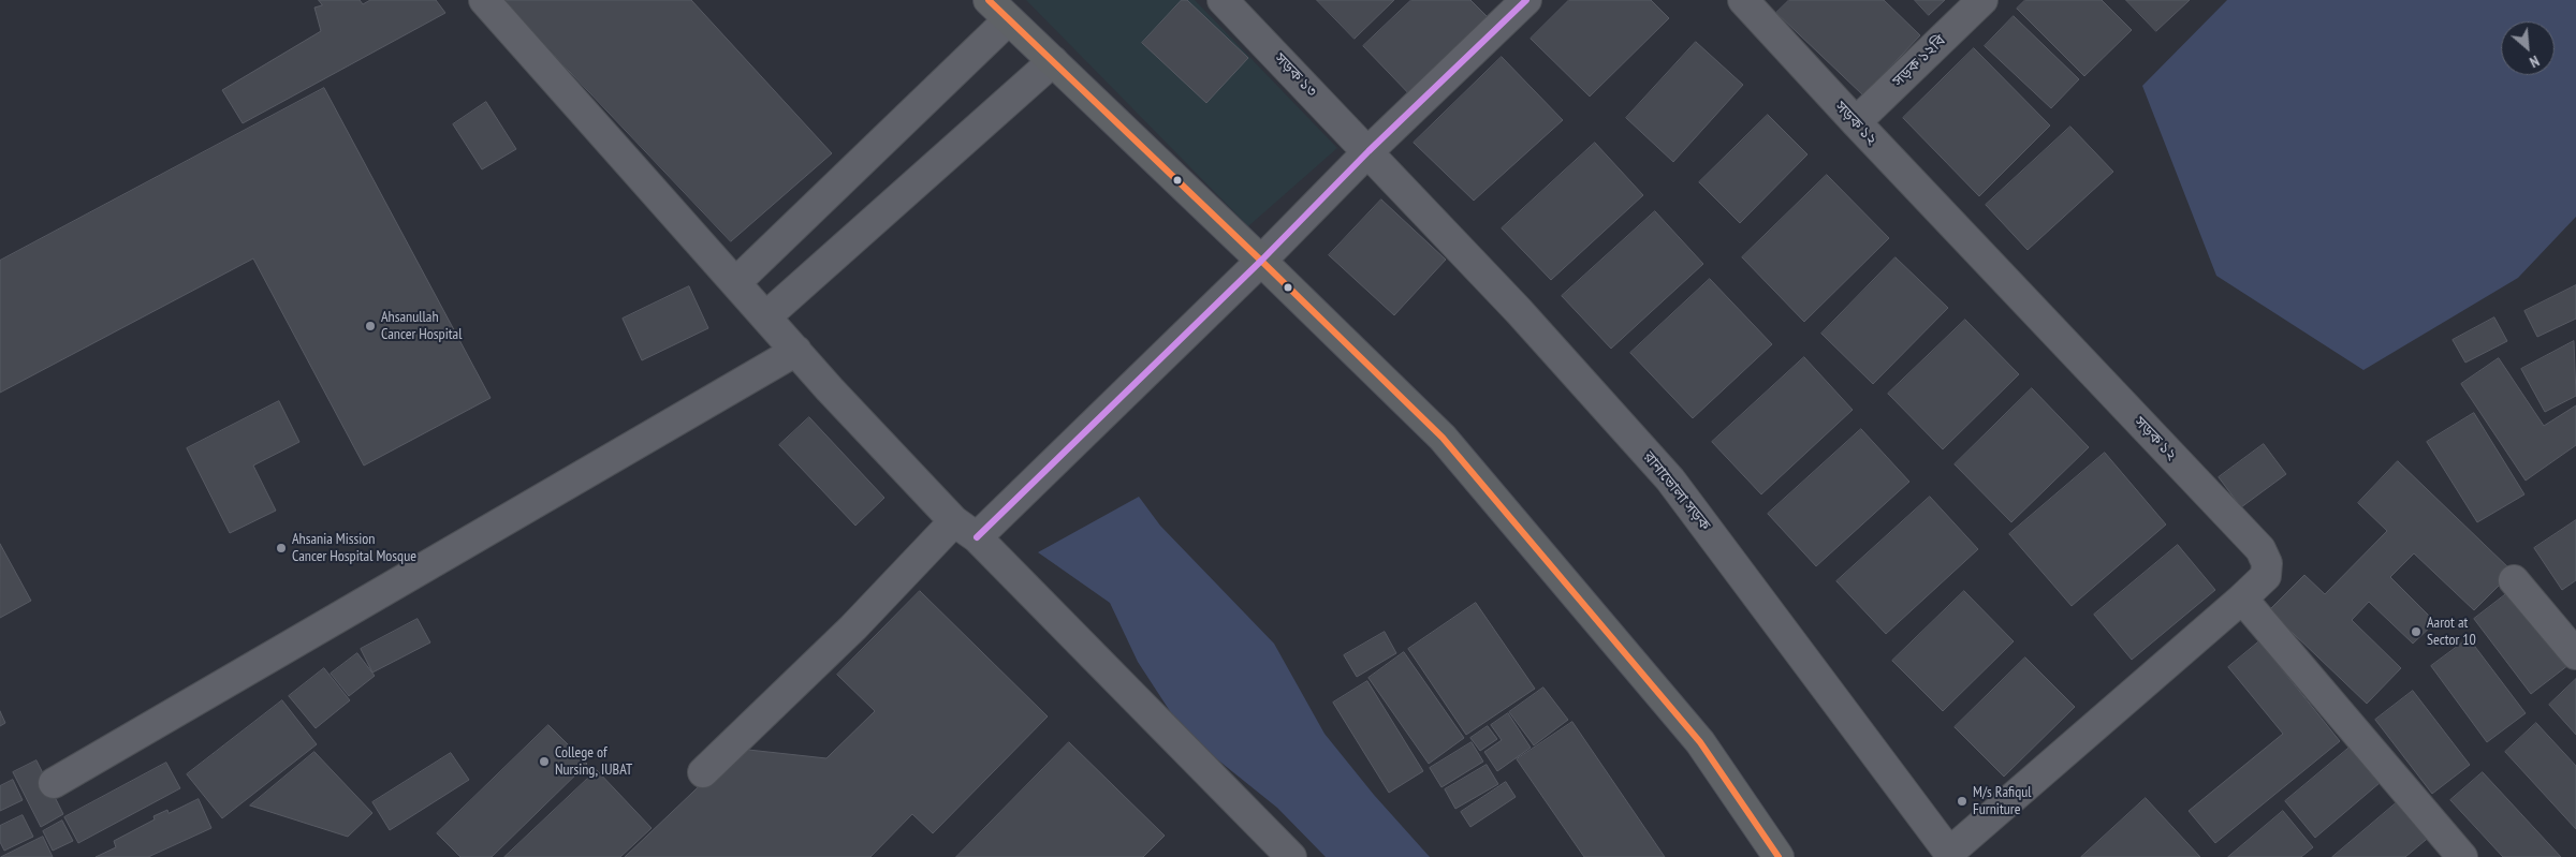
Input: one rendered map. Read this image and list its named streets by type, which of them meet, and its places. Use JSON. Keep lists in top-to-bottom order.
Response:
{
  "streets": {
    "street": [
      "সড়ক ১২বি",
      "সড়ক ১৩",
      "সড়ক ১২",
      "রানাভোলা সড়ক"
    ]
  },
  "crossings": [
    ["সড়ক ১২বি", "সড়ক ১২"],
    ["সড়ক ১৩", "রানাভোলা সড়ক"],
    ["সড়ক ১২", "রানাভোলা সড়ক"]
  ],
  "places": [
    "Ahsanullah Cancer Hospital",
    "Ahsania Mission Cancer Hospital Mosque",
    "Aarot at Sector 10",
    "College of Nursing, IUBAT",
    "M/s Rafiqul Furniture"
  ],
  "north": "bottom right"
}
